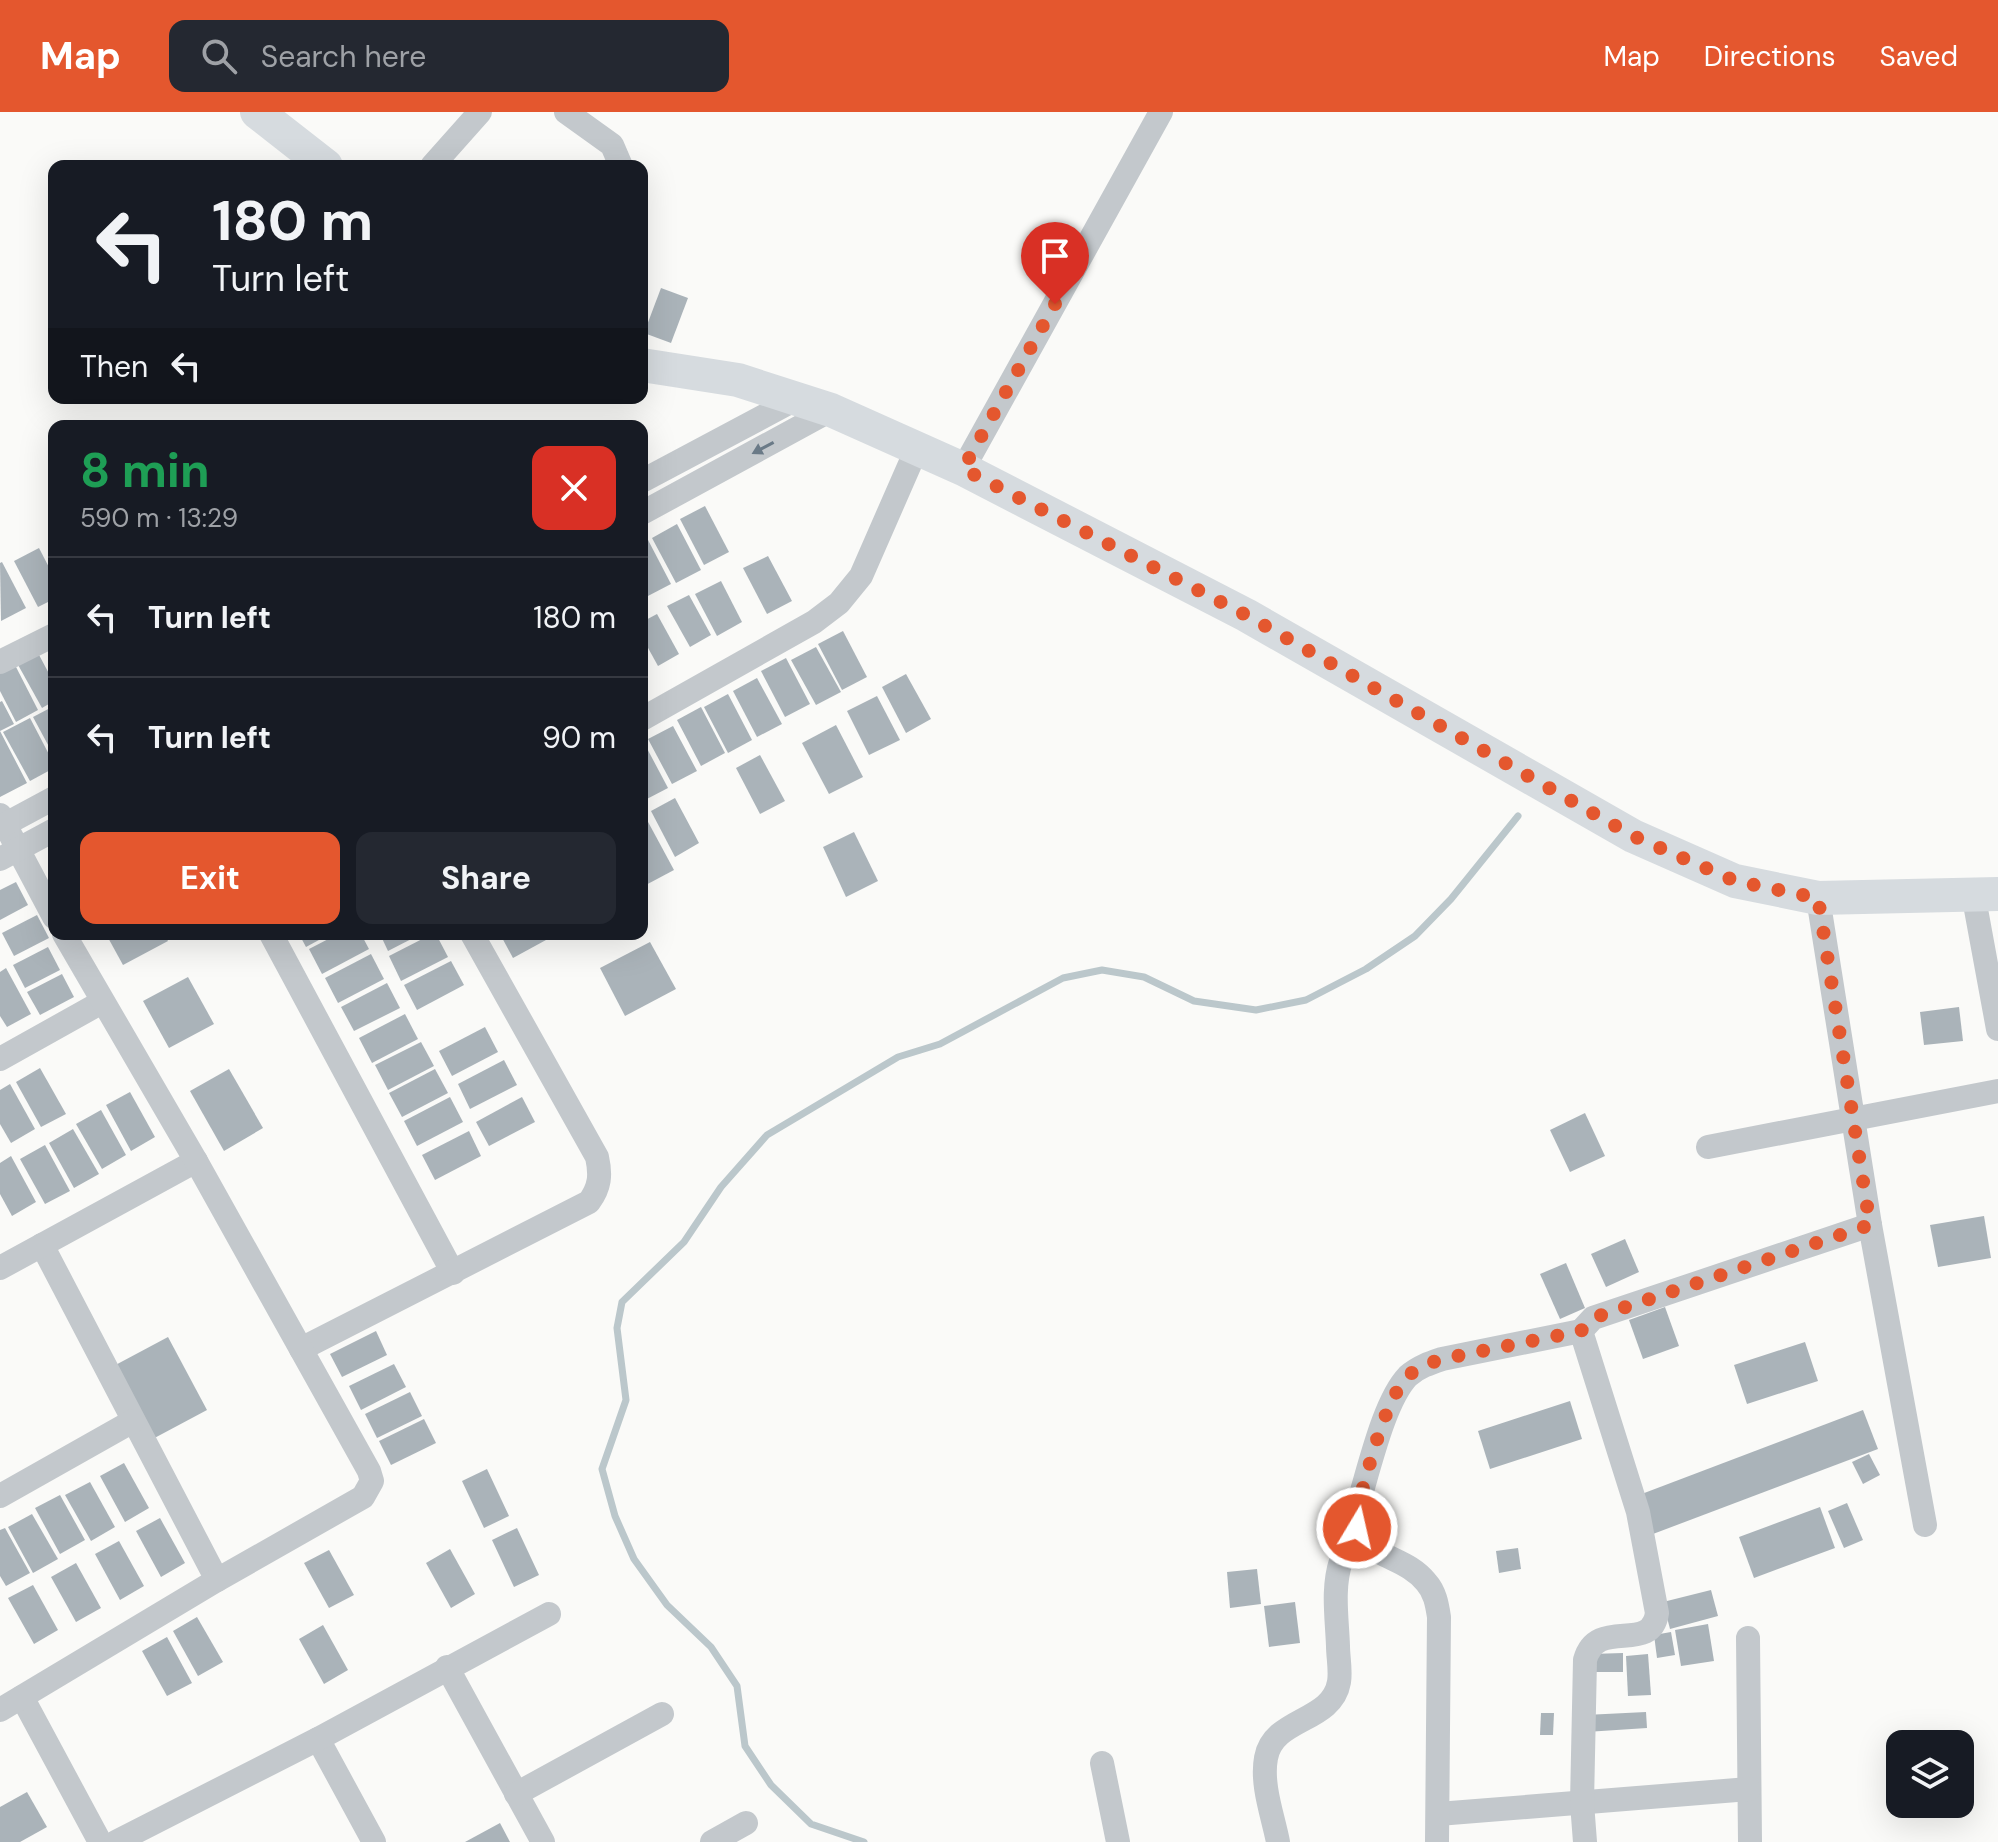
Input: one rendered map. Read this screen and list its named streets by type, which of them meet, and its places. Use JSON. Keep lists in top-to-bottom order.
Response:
{
  "page": {
    "header": "Map",
    "search": "Search here",
    "nav": ["Map", "Directions", "Saved"],
    "turn": ["180 m", "Turn left"],
    "then": "Then",
    "heading": ["8 min", "590 m · 13:29"],
    "list": [
      {
        "name": "Turn left",
        "value": "180 m"
      },
      {
        "name": "Turn left",
        "value": "90 m"
      }
    ],
    "buttons": ["Exit", "Share"]
  }
}
